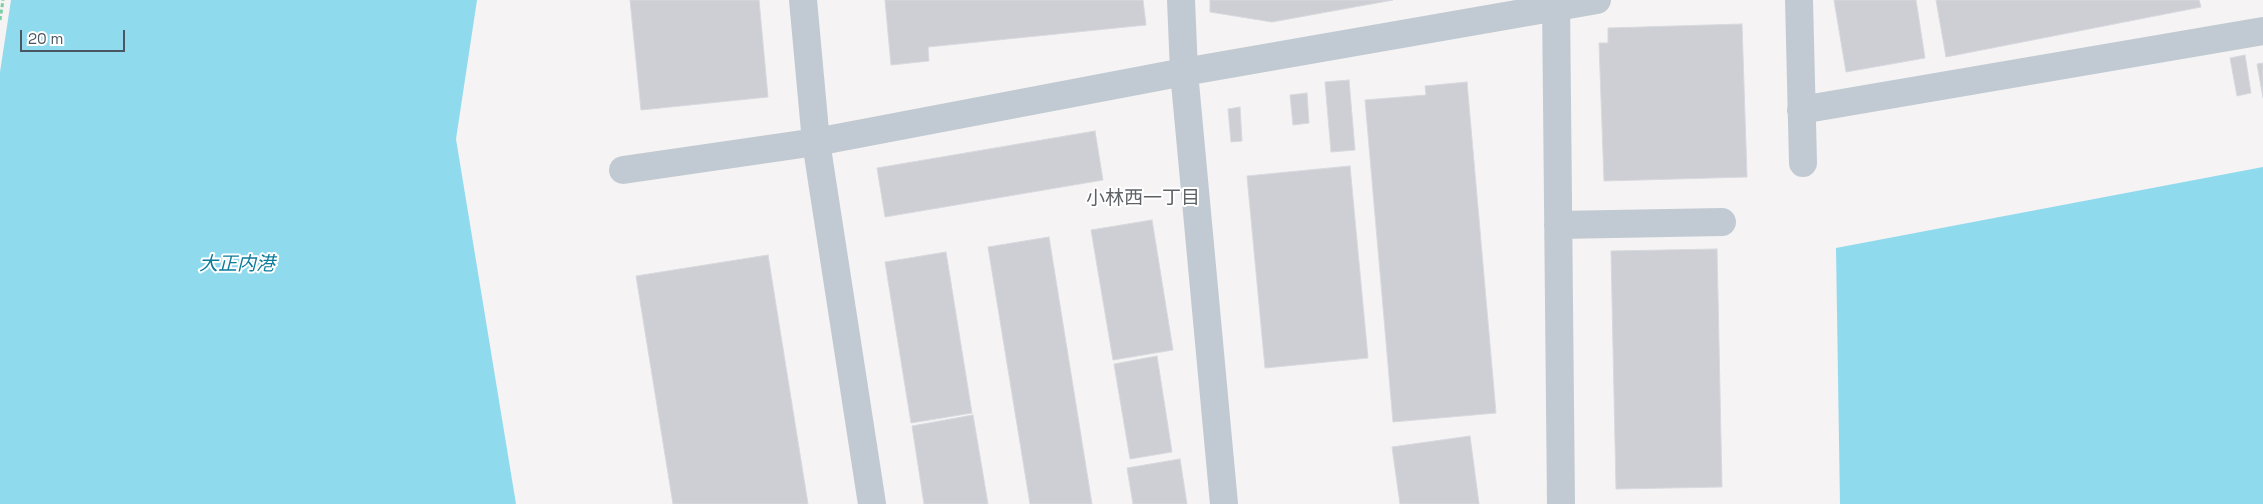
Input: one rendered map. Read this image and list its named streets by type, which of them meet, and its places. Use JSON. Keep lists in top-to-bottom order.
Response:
{
  "districts": ["小林西一丁目"],
  "water": ["大正内港"],
  "scale_bar": "20 m"
}
